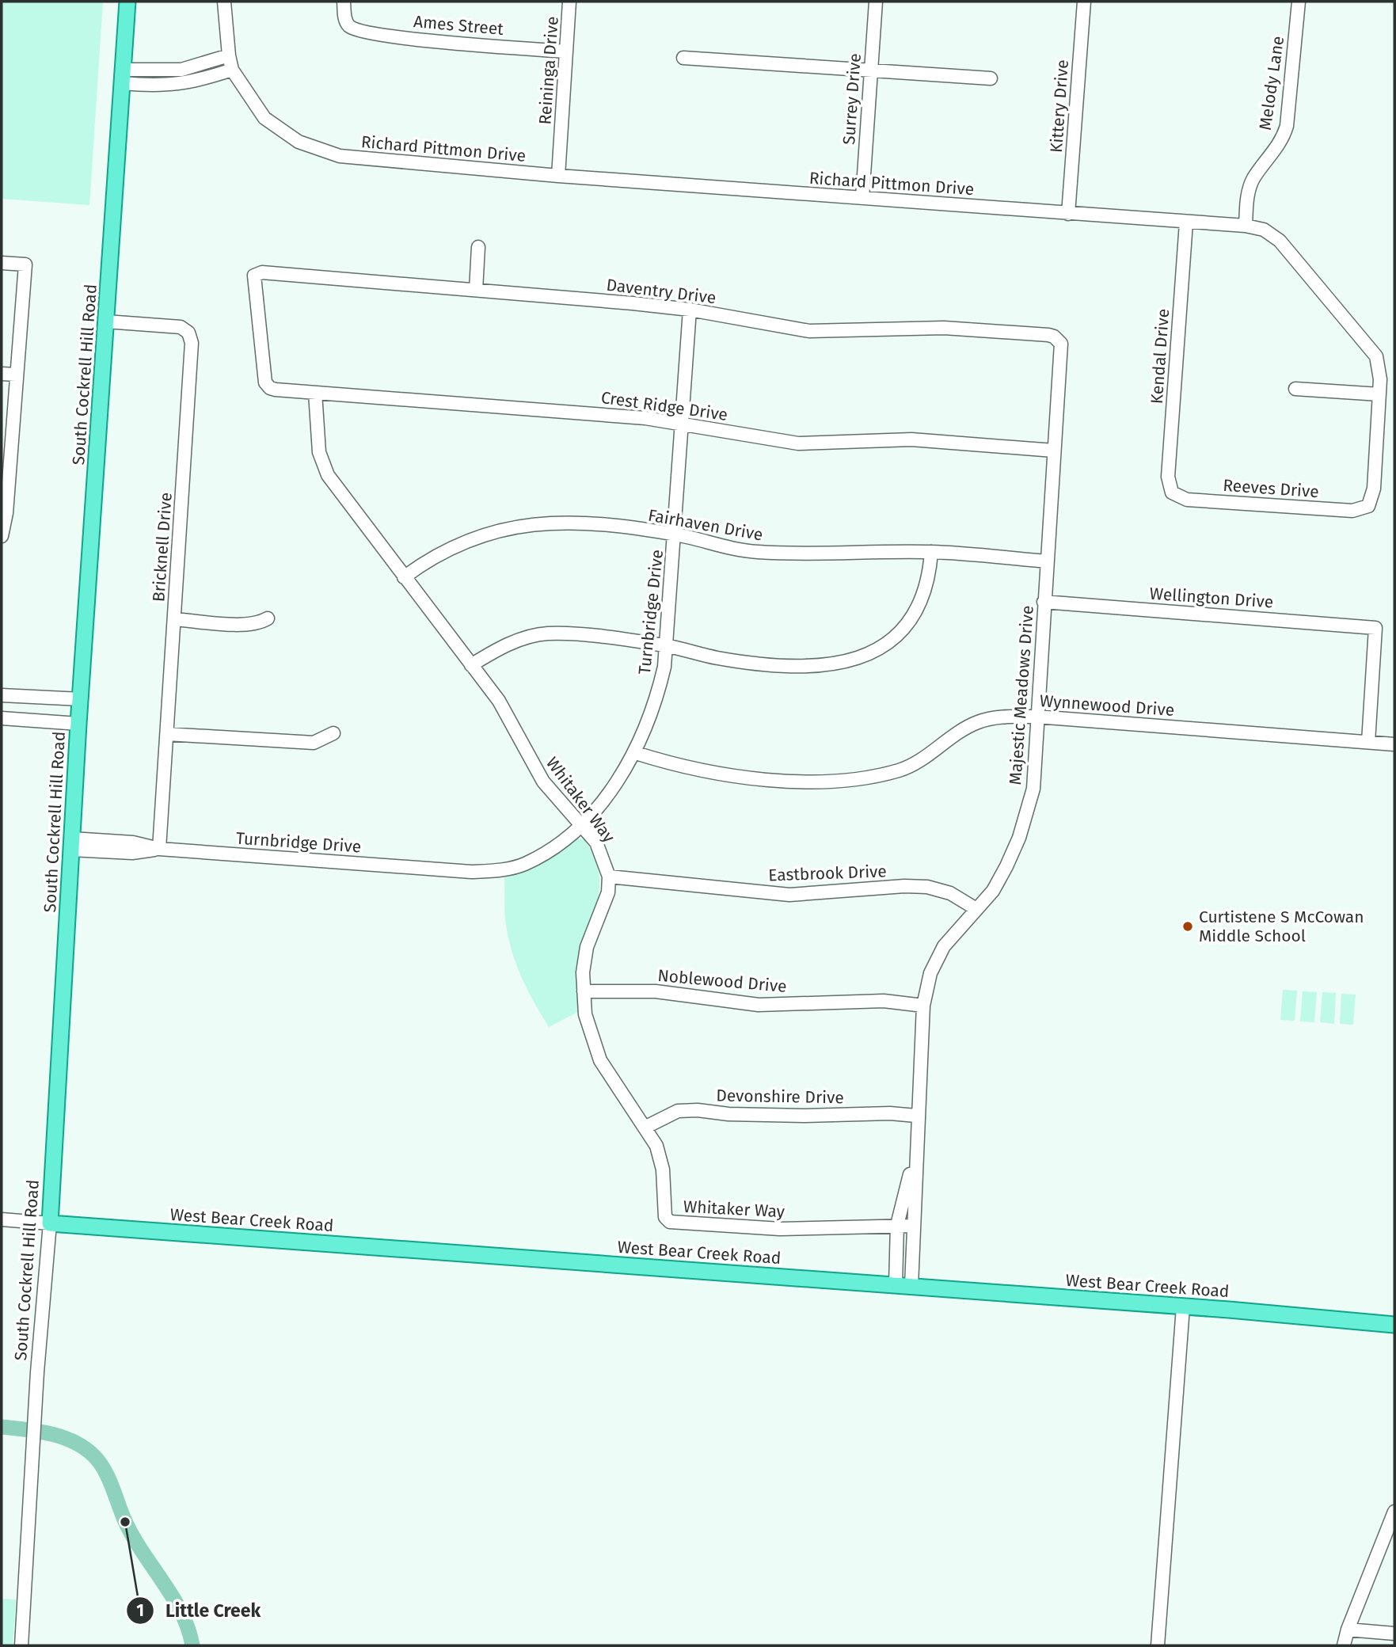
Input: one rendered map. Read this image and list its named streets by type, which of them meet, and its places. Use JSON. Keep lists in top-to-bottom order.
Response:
{
  "streets": {
    "main road": ["South Cockrell Hill Road", "West Bear Creek Road"],
    "street": [
      "Ames Street",
      "Reininga Drive",
      "Melody Lane",
      "Surrey Drive",
      "Kittery Drive",
      "Richard Pittmon Drive",
      "Daventry Drive",
      "Kendal Drive",
      "Crest Ridge Drive",
      "Reeves Drive",
      "Fairhaven Drive",
      "Bricknell Drive",
      "Wellington Drive",
      "Turnbridge Drive",
      "Majestic Meadows Drive",
      "Wynnewood Drive",
      "Whitaker Way",
      "Eastbrook Drive",
      "Noblewood Drive",
      "Devonshire Drive"
    ]
  },
  "crossings": [
    ["Ames Street", "Reininga Drive"],
    ["Reininga Drive", "Richard Pittmon Drive"],
    ["Melody Lane", "Richard Pittmon Drive"],
    ["Surrey Drive", "Richard Pittmon Drive"],
    ["Kittery Drive", "Richard Pittmon Drive"],
    ["Richard Pittmon Drive", "Kendal Drive"],
    ["Richard Pittmon Drive", "Reeves Drive"],
    ["Daventry Drive", "Crest Ridge Drive"],
    ["Daventry Drive", "Turnbridge Drive"],
    ["Daventry Drive", "Majestic Meadows Drive"],
    ["Kendal Drive", "Reeves Drive"],
    ["South Cockrell Hill Road", "Bricknell Drive"],
    ["South Cockrell Hill Road", "Turnbridge Drive"],
    ["South Cockrell Hill Road", "West Bear Creek Road"],
    ["Crest Ridge Drive", "Turnbridge Drive"],
    ["Crest Ridge Drive", "Majestic Meadows Drive"],
    ["Crest Ridge Drive", "Whitaker Way"],
    ["Fairhaven Drive", "Turnbridge Drive"],
    ["Fairhaven Drive", "Majestic Meadows Drive"],
    ["Fairhaven Drive", "Whitaker Way"],
    ["Bricknell Drive", "Turnbridge Drive"],
    ["Wellington Drive", "Majestic Meadows Drive"],
    ["Wellington Drive", "Wynnewood Drive"],
    ["Turnbridge Drive", "Wynnewood Drive"],
    ["Turnbridge Drive", "Whitaker Way"],
    ["Majestic Meadows Drive", "Wynnewood Drive"],
    ["Majestic Meadows Drive", "Whitaker Way"],
    ["Majestic Meadows Drive", "Eastbrook Drive"],
    ["Majestic Meadows Drive", "Noblewood Drive"],
    ["Majestic Meadows Drive", "Devonshire Drive"],
    ["Majestic Meadows Drive", "West Bear Creek Road"],
    ["Whitaker Way", "Eastbrook Drive"],
    ["Whitaker Way", "Noblewood Drive"],
    ["Whitaker Way", "Devonshire Drive"]
  ],
  "places": ["Curtistene S McCowan Middle School", "Little Creek"]
}
